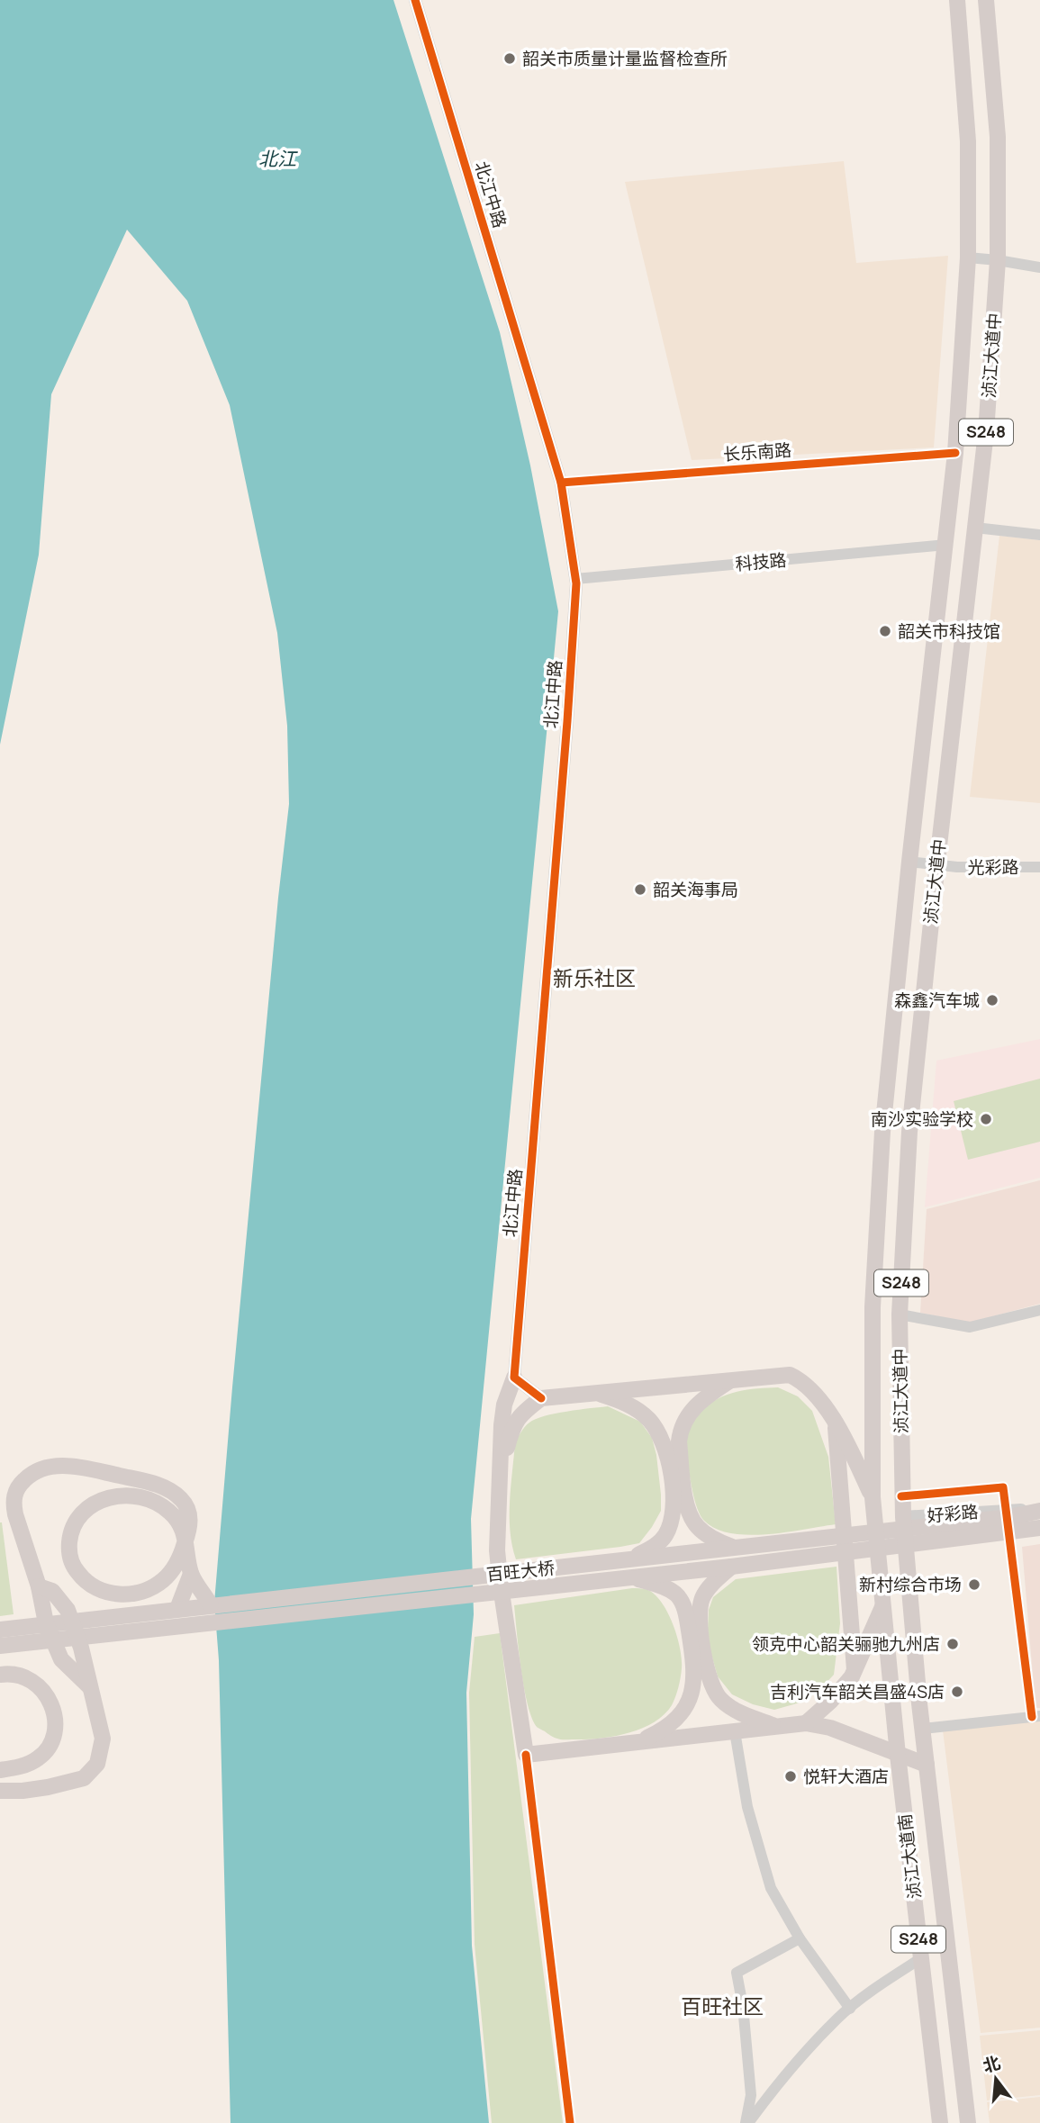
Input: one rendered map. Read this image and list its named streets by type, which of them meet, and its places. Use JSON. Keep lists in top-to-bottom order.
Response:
{
  "streets": {
    "main road": [
      "浈江大道中",
      "S248",
      "百旺大桥",
      "浈江大道南"
    ],
    "street": [
      "北江中路",
      "长乐南路",
      "科技路",
      "光彩路",
      "好彩路"
    ]
  },
  "crossings": [
    ["北江中路", "长乐南路"],
    ["北江中路", "科技路"],
    ["浈江大道中", "长乐南路"],
    ["浈江大道中", "科技路"],
    ["浈江大道中", "光彩路"],
    ["浈江大道中", "好彩路"],
    ["浈江大道中", "浈江大道南"],
    ["S248", "浈江大道南"],
    ["好彩路", "百旺大桥"]
  ],
  "districts": ["新乐社区", "百旺社区"],
  "water": ["北江"],
  "places": [
    "韶关市质量计量监督检查所",
    "韶关市科技馆",
    "韶关海事局",
    "森鑫汽车城",
    "南沙实验学校",
    "新村综合市场",
    "领克中心韶关骊驰九州店",
    "吉利汽车韶关昌盛4S店",
    "悦轩大酒店"
  ],
  "north": "top"
}
